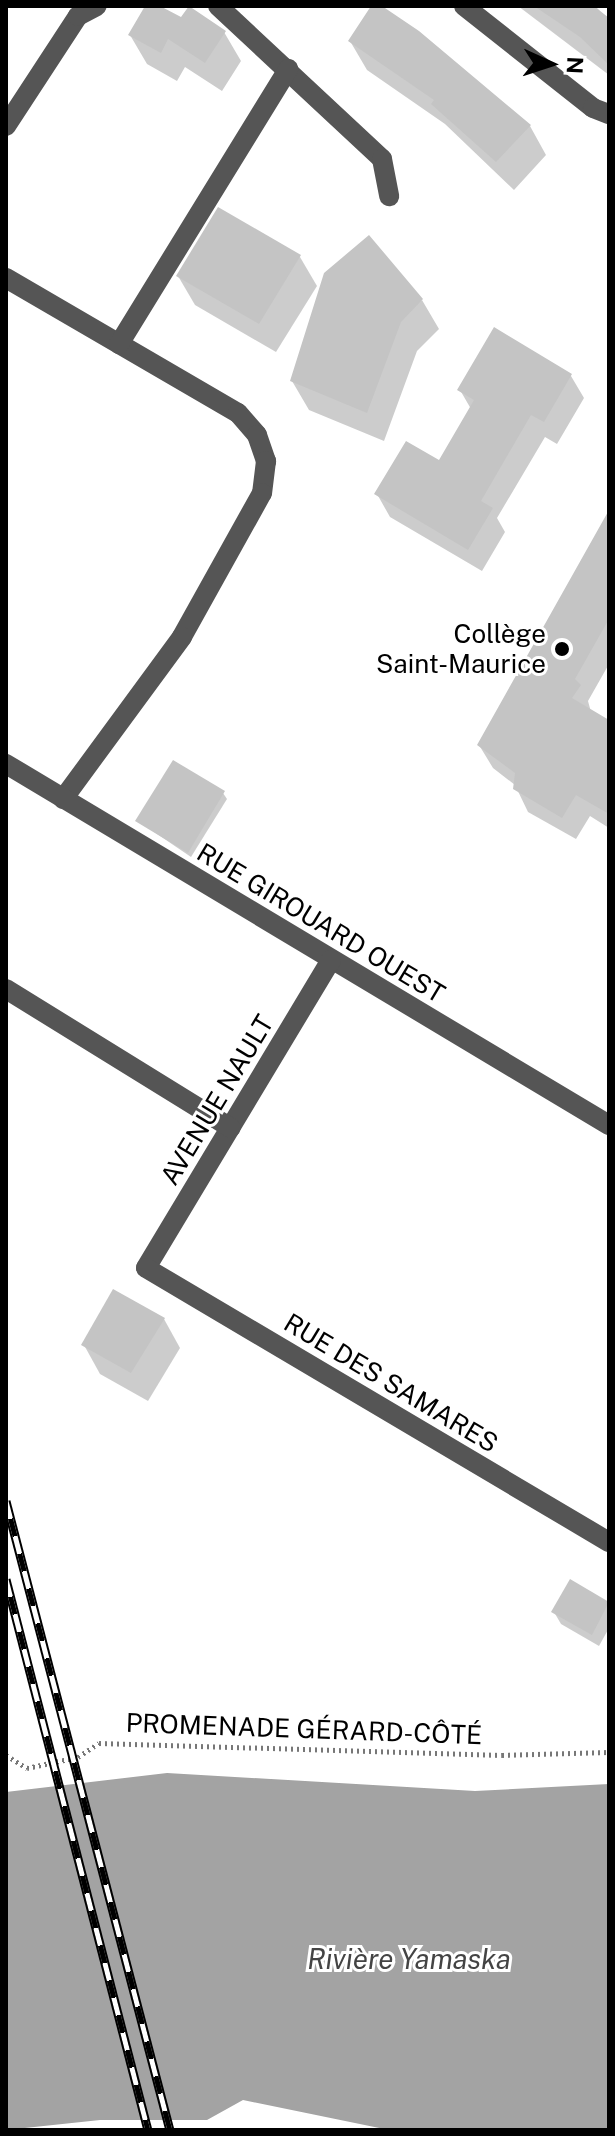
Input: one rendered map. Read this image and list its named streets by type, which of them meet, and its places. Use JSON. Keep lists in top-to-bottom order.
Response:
{
  "streets": {
    "street": ["RUE GIROUARD OUEST", "AVENUE NAULT", "RUE DES SAMARES"],
    "path": ["PROMENADE GÉRARD-CÔTÉ"]
  },
  "crossings": [
    ["RUE GIROUARD OUEST", "AVENUE NAULT"],
    ["AVENUE NAULT", "RUE DES SAMARES"]
  ],
  "water": ["Rivière Yamaska"],
  "places": ["Collège Saint-Maurice"],
  "north": "right"
}
